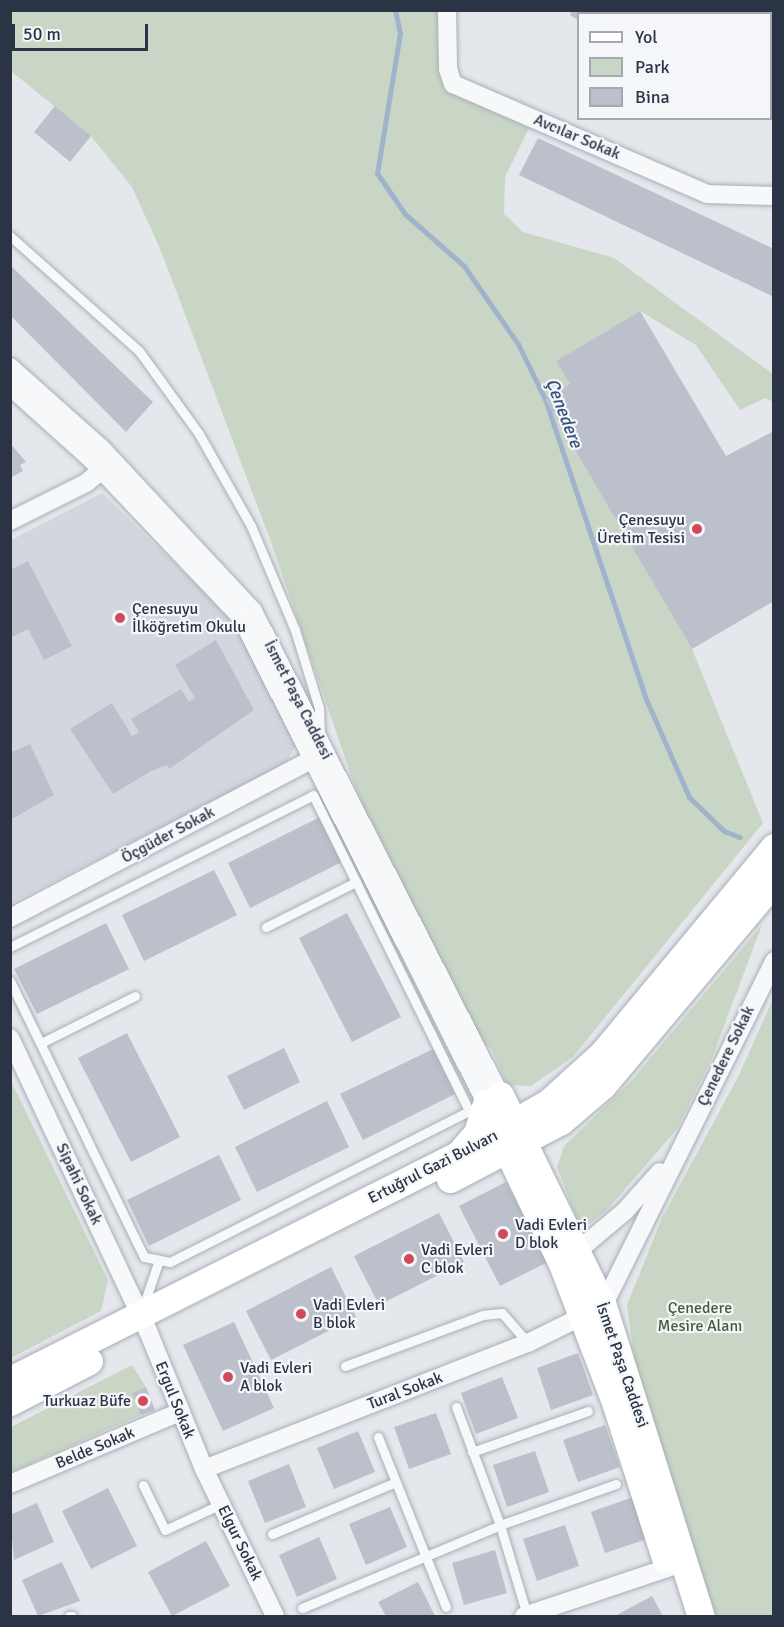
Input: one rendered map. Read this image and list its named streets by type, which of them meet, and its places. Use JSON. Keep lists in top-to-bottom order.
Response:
{
  "streets": {
    "main road": ["İsmet Paşa Caddesi", "Ertuğrul Gazi Bulvarı"],
    "street": [
      "Avcılar Sokak",
      "Öçgüder Sokak",
      "Çenedere Sokak",
      "Sipahi Sokak",
      "Tural Sokak",
      "Ergul Sokak",
      "Belde Sokak",
      "Elgur Sokak"
    ]
  },
  "crossings": [
    ["İsmet Paşa Caddesi", "Öçgüder Sokak"],
    ["İsmet Paşa Caddesi", "Çenedere Sokak"],
    ["İsmet Paşa Caddesi", "Ertuğrul Gazi Bulvarı"],
    ["İsmet Paşa Caddesi", "Tural Sokak"],
    ["Çenedere Sokak", "Tural Sokak"],
    ["Ertuğrul Gazi Bulvarı", "Sipahi Sokak"],
    ["Ertuğrul Gazi Bulvarı", "Ergul Sokak"],
    ["Sipahi Sokak", "Ergul Sokak"],
    ["Tural Sokak", "Ergul Sokak"],
    ["Tural Sokak", "Elgur Sokak"],
    ["Ergul Sokak", "Belde Sokak"],
    ["Ergul Sokak", "Elgur Sokak"]
  ],
  "water": ["Çenedere"],
  "parks": ["Çenedere Mesire Alanı"],
  "places": [
    "Çenesuyu Üretim Tesisi",
    "Çenesuyu İlköğretim Okulu",
    "Vadi Evleri D blok",
    "Vadi Evleri C blok",
    "Vadi Evleri B blok",
    "Vadi Evleri A blok",
    "Turkuaz Büfe"
  ],
  "legend": ["Yol", "Park", "Bina"],
  "scale_bar": "50 m"
}
